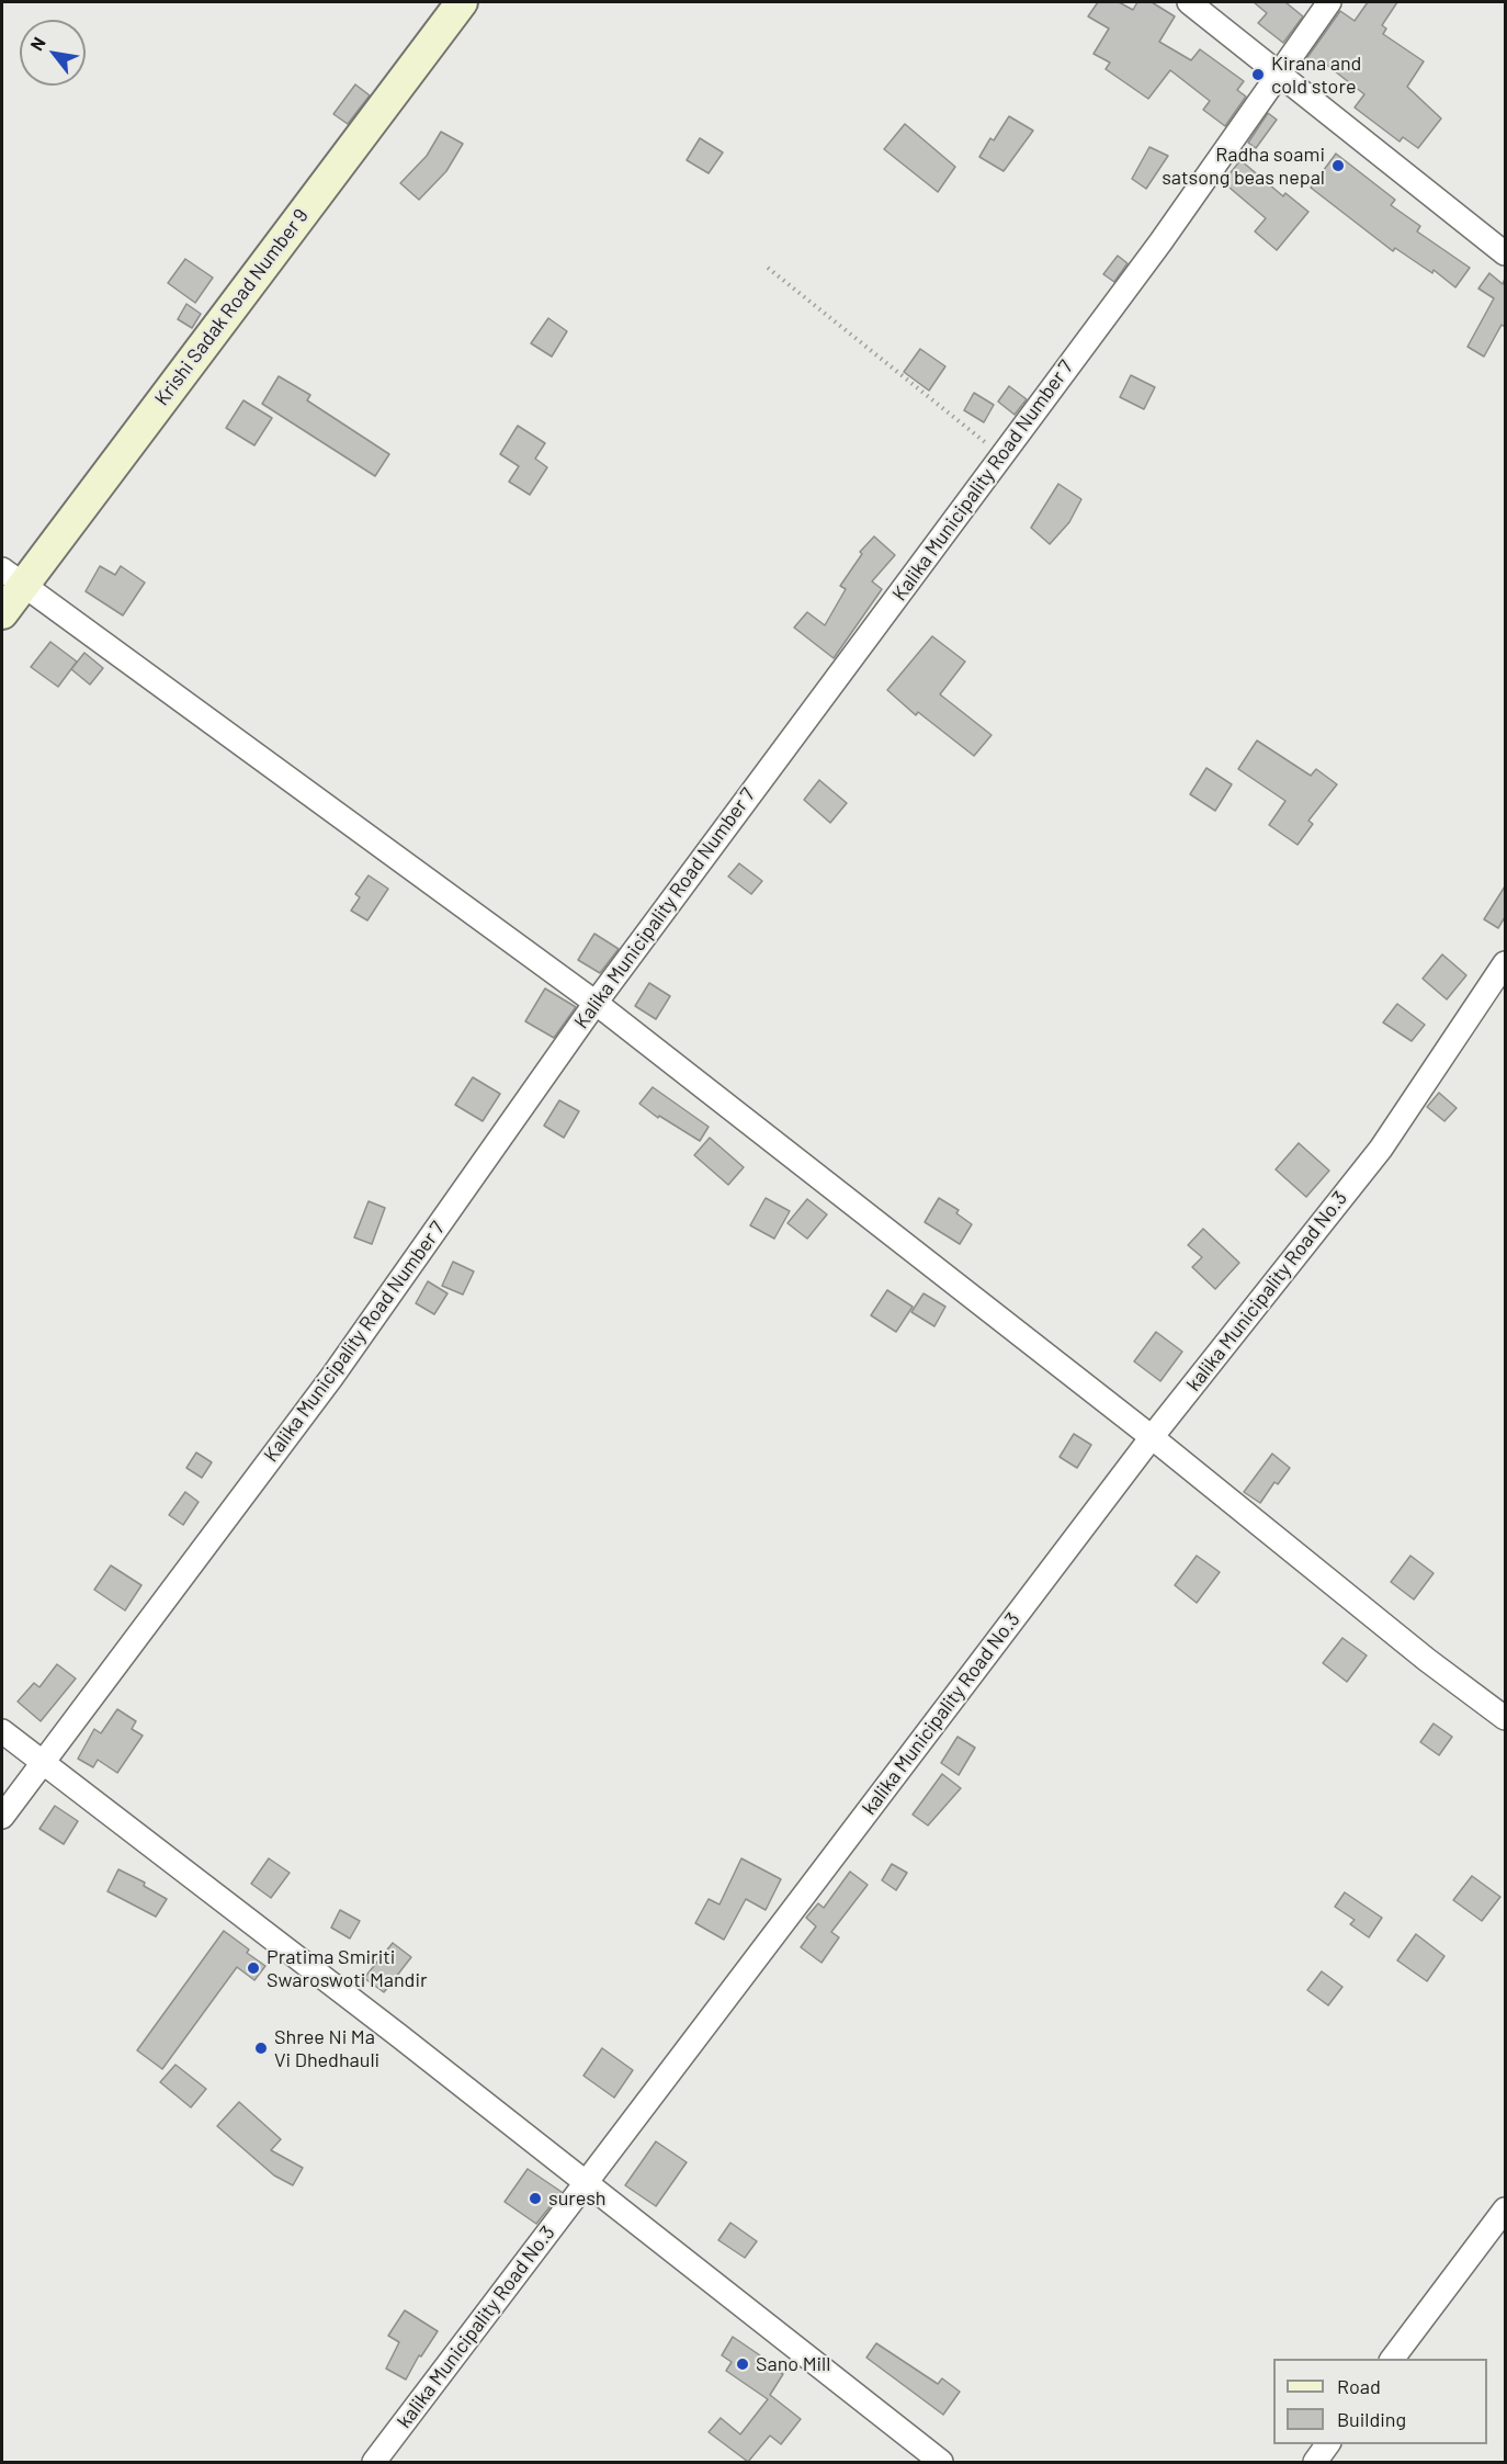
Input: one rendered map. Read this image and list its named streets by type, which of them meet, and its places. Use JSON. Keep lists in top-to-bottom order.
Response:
{
  "streets": {
    "street": ["Krishi Sadak Road Number 9", "Kalika Municipality Road Number 7", "kalika Municipality Road No.3"]
  },
  "places": [
    "Kirana and cold store",
    "Radha soami satsong beas nepal",
    "Pratima Smiriti Swaroswoti Mandir",
    "Shree Ni Ma Vi Dhedhauli",
    "suresh",
    "Sano Mill"
  ],
  "legend": ["Road", "Building"],
  "north": "top left"
}
